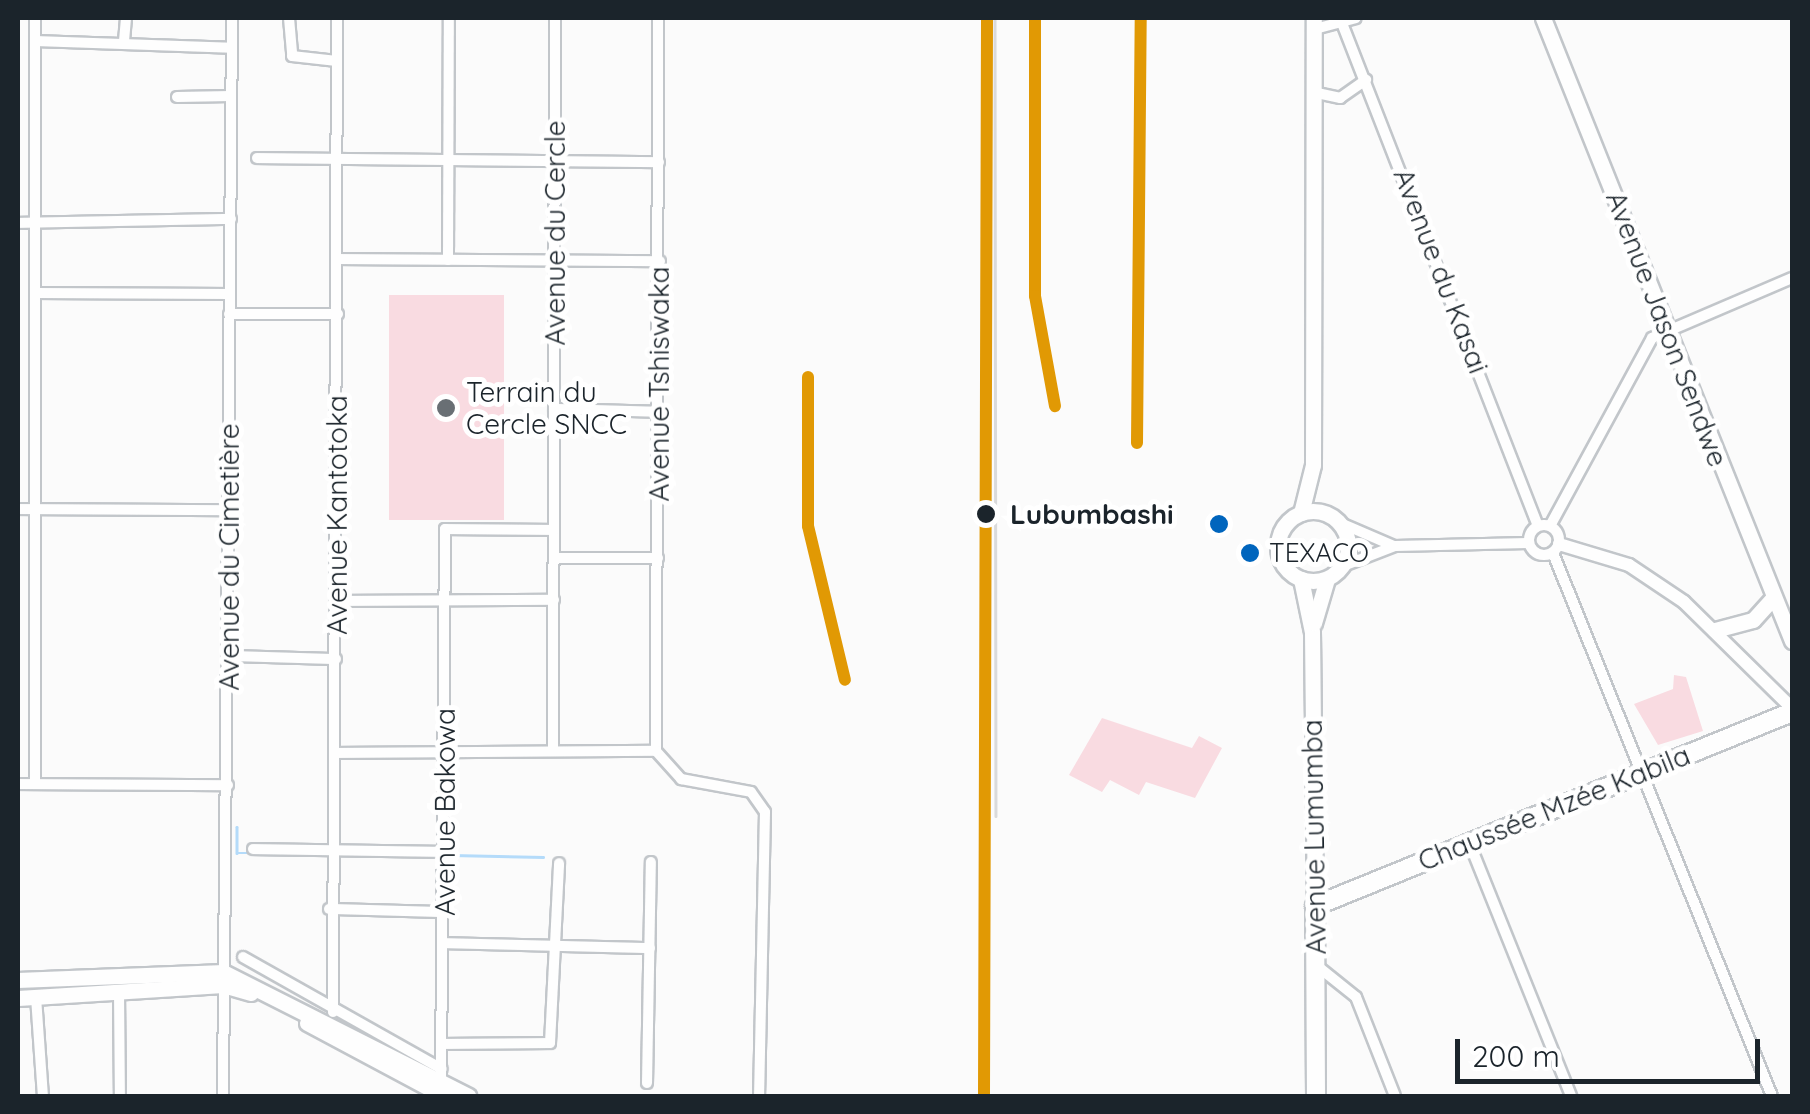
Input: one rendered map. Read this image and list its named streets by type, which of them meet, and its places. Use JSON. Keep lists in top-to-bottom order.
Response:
{
  "streets": {
    "highway": ["Chaussée Mzée Kabila", "Avenue Lumumba"],
    "main road": ["Avenue Jason Sendwe"],
    "street": [
      "Avenue du Cercle",
      "Avenue du Kasai",
      "Avenue Tshiswaka",
      "Avenue Kantotoka",
      "Avenue du Cimetière",
      "Avenue Bakowa"
    ]
  },
  "crossings": [
    ["Avenue du Cercle", "Avenue Bakowa"],
    ["Avenue du Kasai", "Chaussée Mzée Kabila"],
    ["Chaussée Mzée Kabila", "Avenue Lumumba"]
  ],
  "places": ["Terrain du Cercle SNCC", "Lubumbashi", "TEXACO"],
  "scale_bar": "200 m"
}
